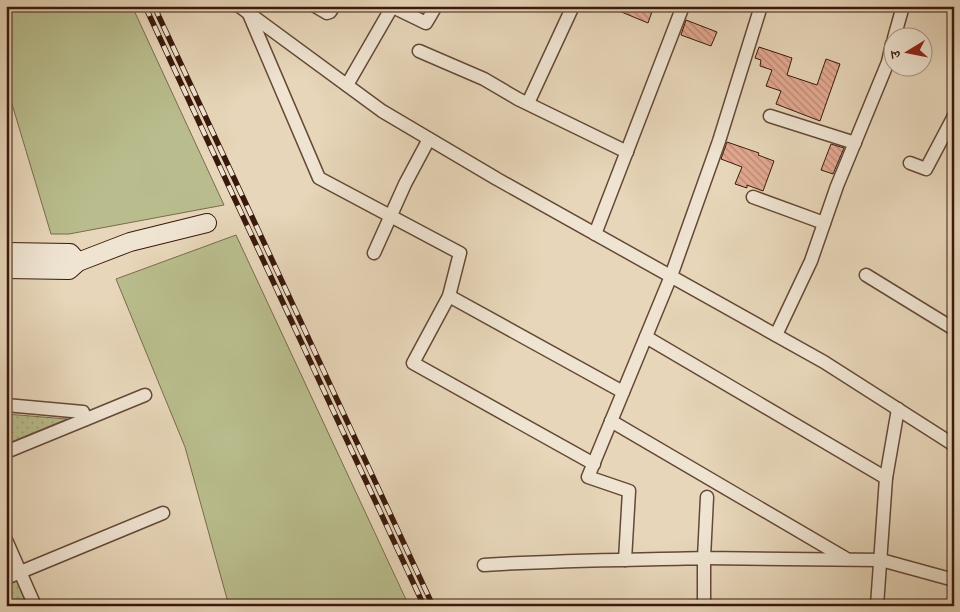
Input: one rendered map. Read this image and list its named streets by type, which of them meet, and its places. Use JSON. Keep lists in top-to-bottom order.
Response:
{
  "north": "left"
}
